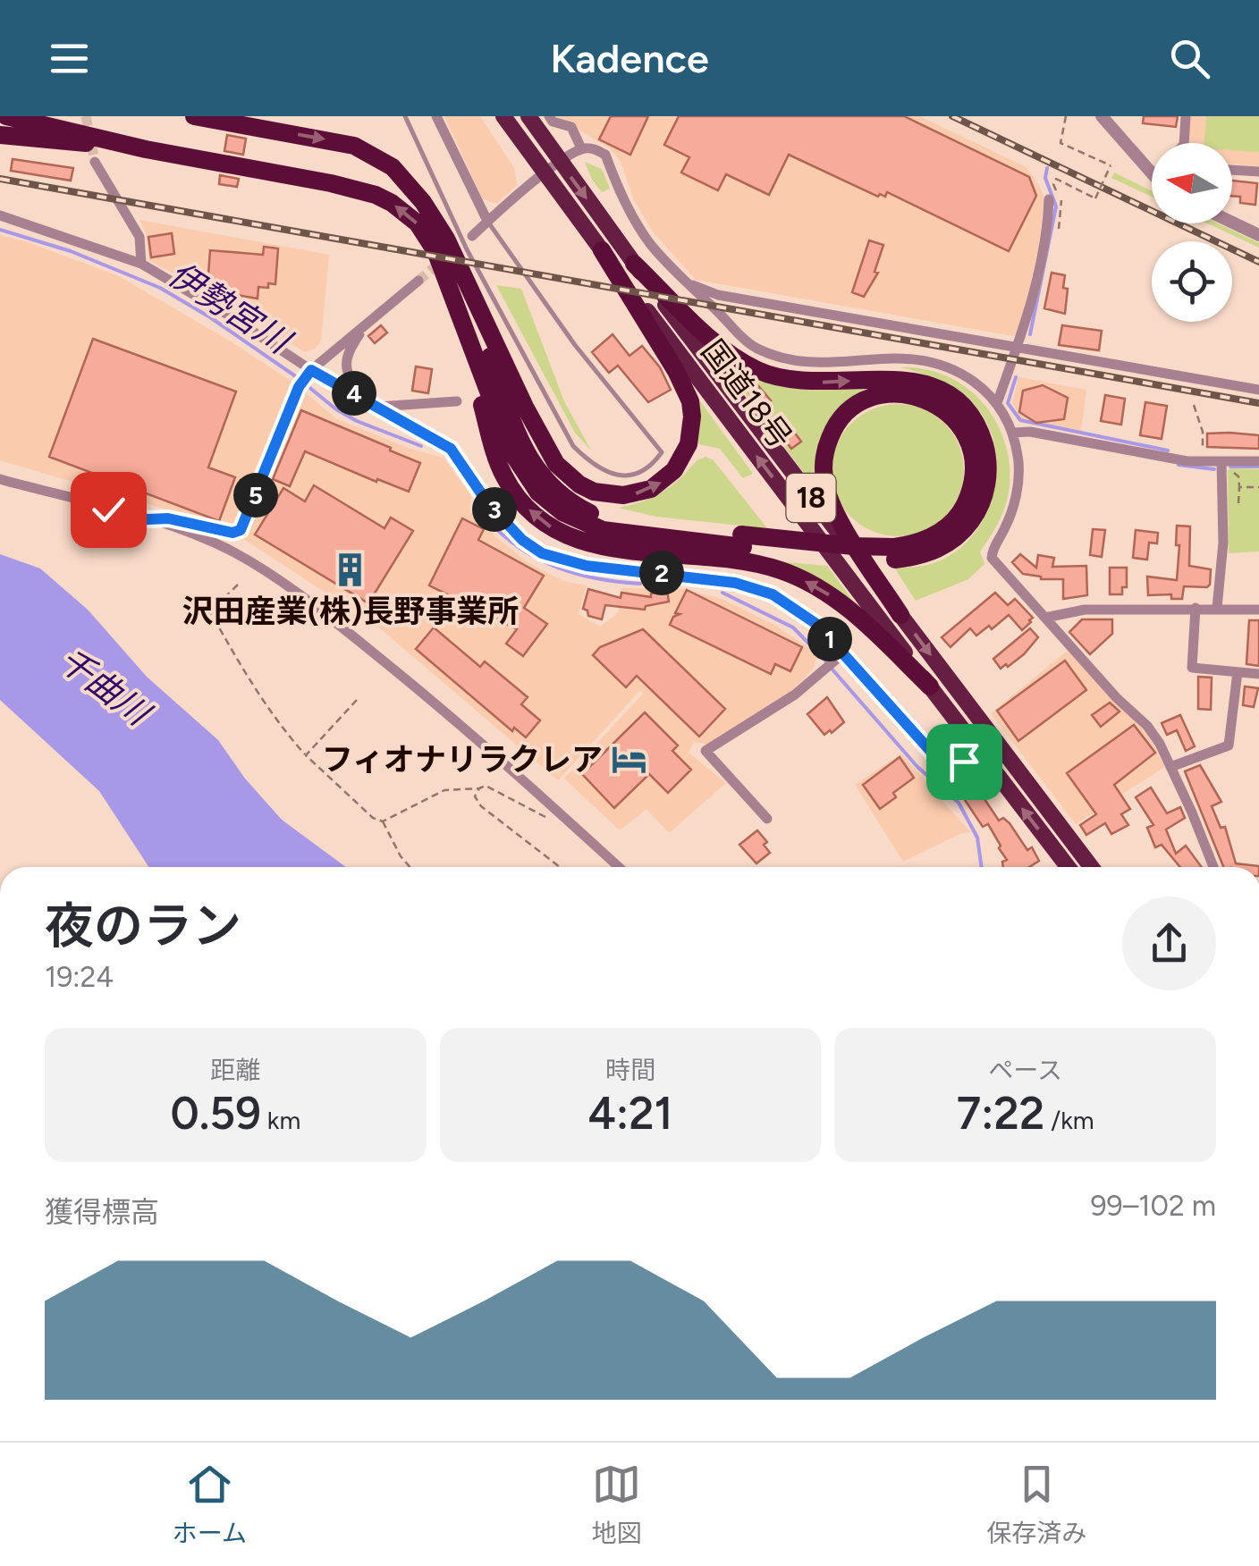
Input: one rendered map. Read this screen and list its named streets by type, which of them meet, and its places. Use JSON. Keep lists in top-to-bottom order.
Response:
{
  "streets": {
    "highway": ["国道18号", "18"]
  },
  "water": ["伊勢宮川", "千曲川"],
  "places": {
    "building": ["沢田産業(株)長野事業所"],
    "hotel": ["フィオナリラクレア"]
  },
  "north": "left",
  "page": {
    "header": "Kadence",
    "pins": [
      "4",
      "5",
      "3",
      "2",
      "1"
    ],
    "heading": ["夜のラン", "19:24"],
    "stats": [
      ["距離", "0.59 km"],
      ["時間", "4:21"],
      ["ペース", "7:22 /km"]
    ],
    "chart": ["獲得標高", "99–102 m"],
    "tabs": ["ホーム", "地図", "保存済み"]
  }
}
